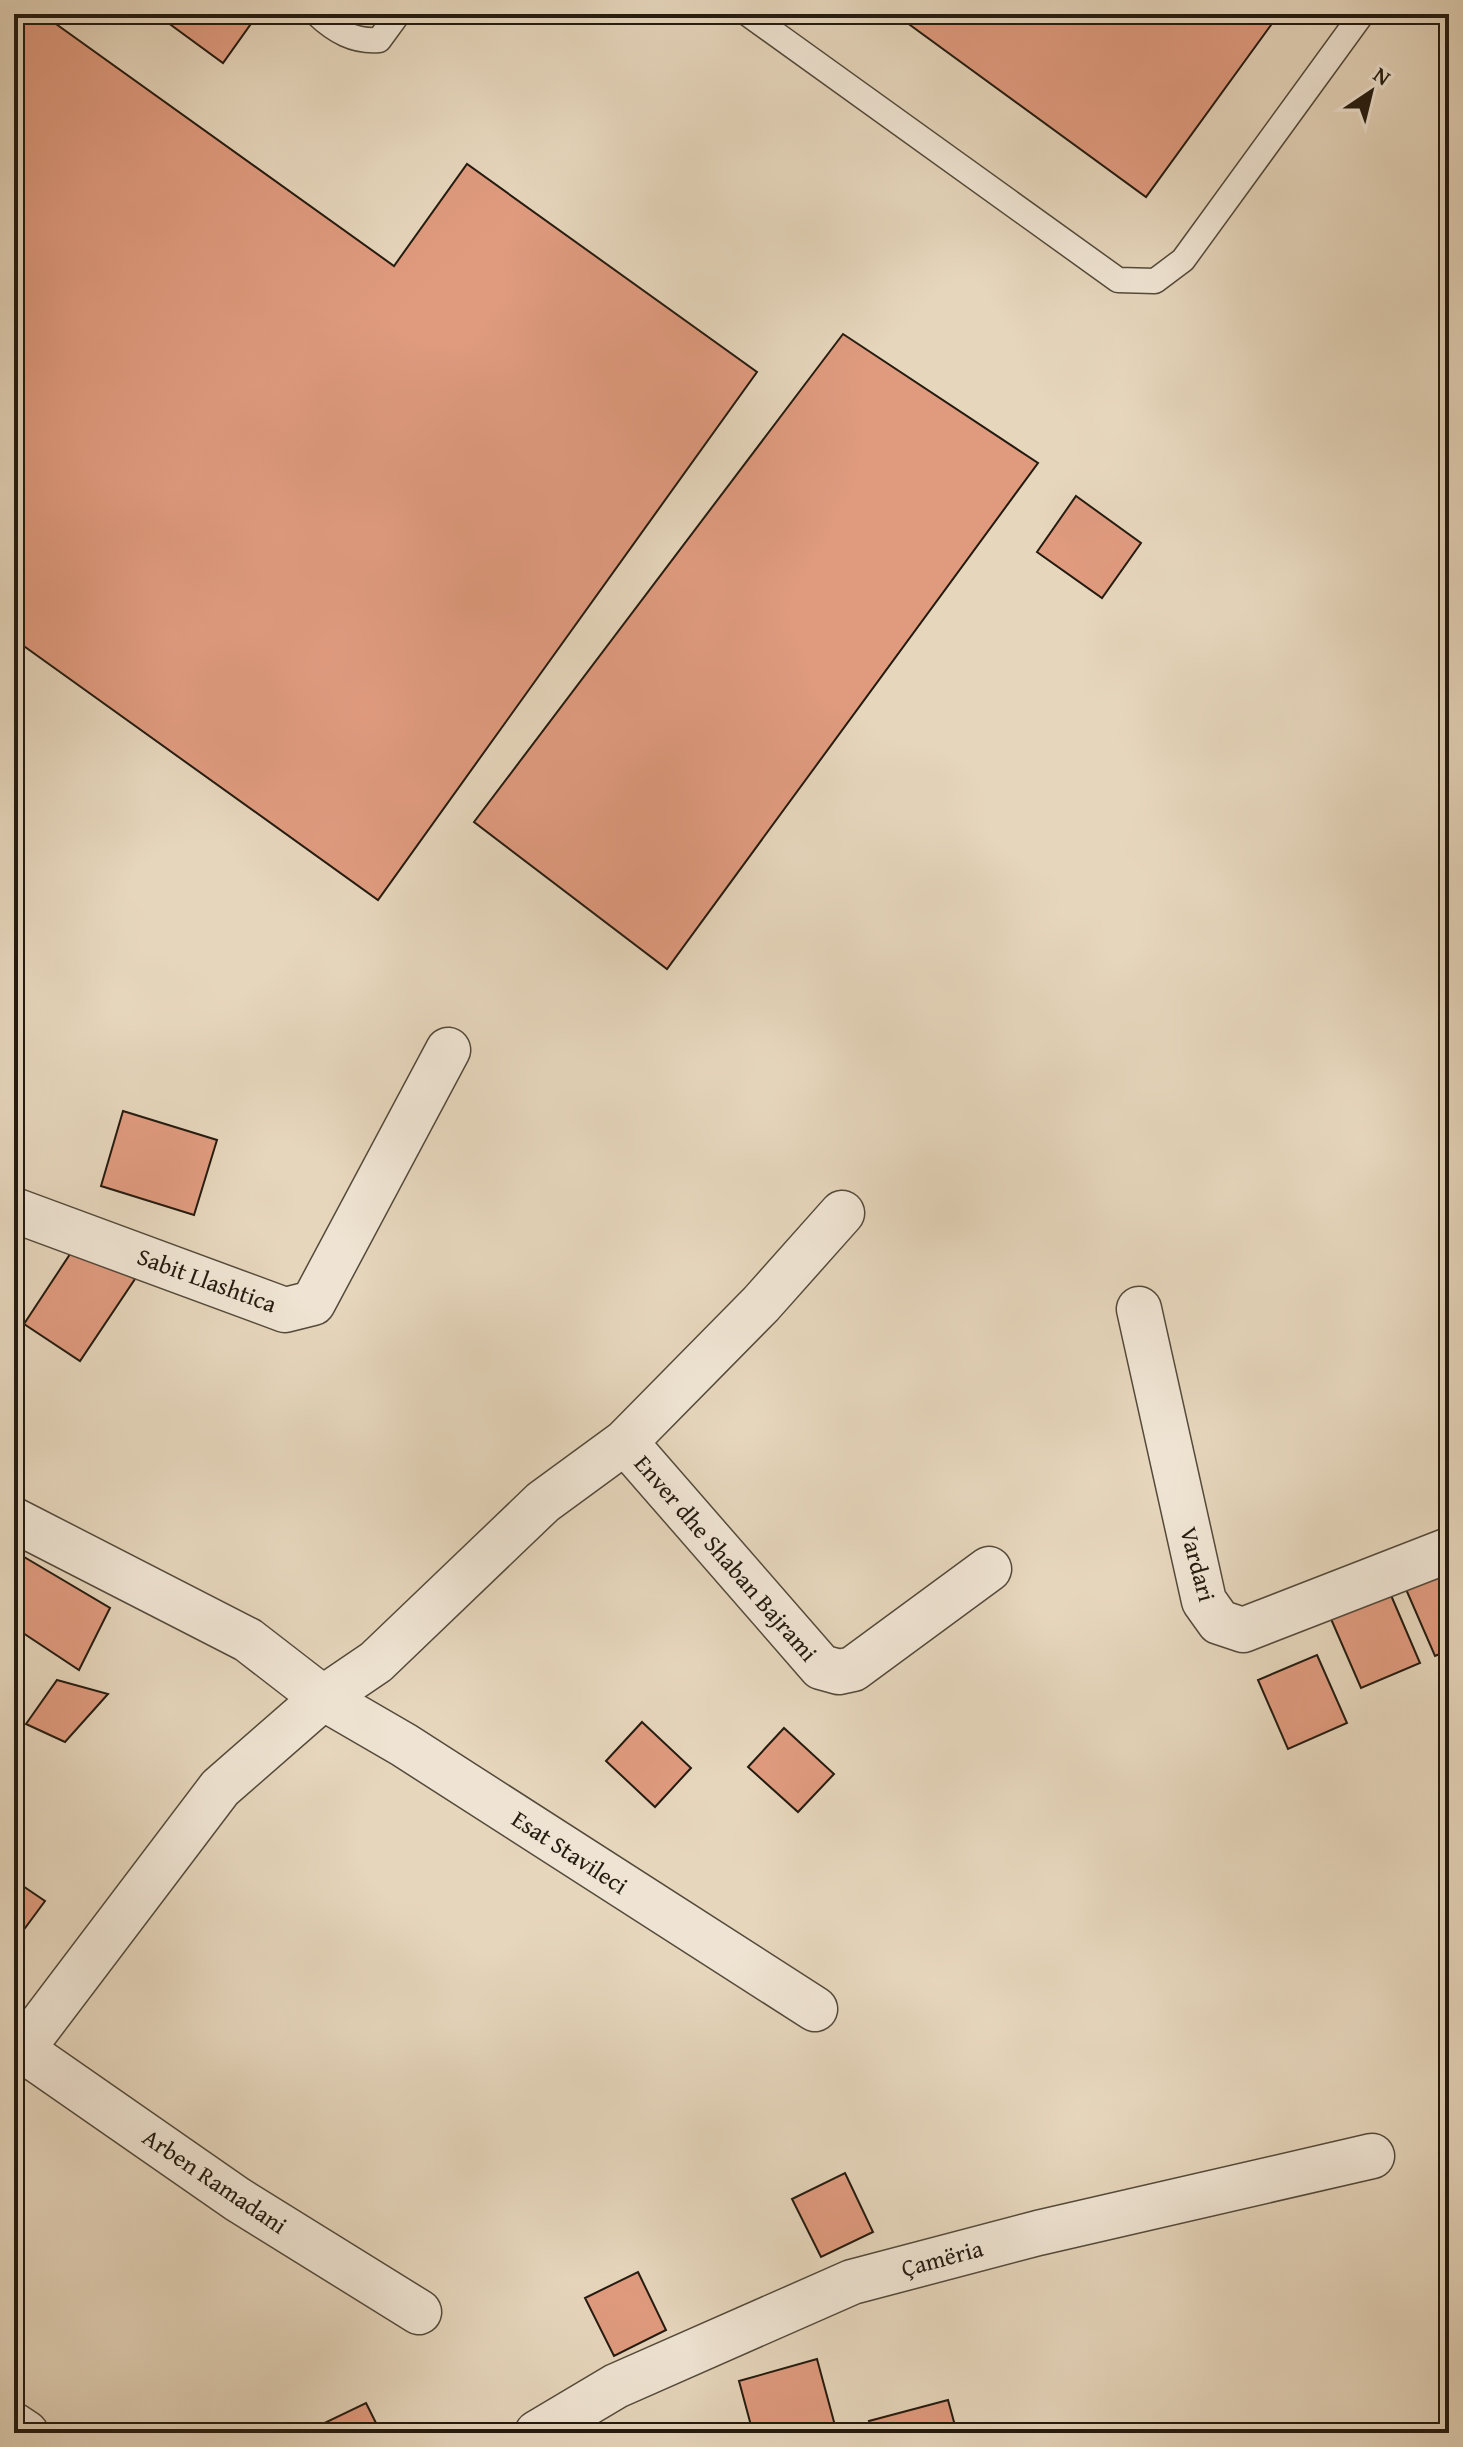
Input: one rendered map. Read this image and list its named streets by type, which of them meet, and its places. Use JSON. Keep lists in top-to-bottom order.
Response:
{
  "streets": {
    "street": [
      "Sabit Llashtica",
      "Enver dhe Shaban Bajrami",
      "Vardari",
      "Esat Stavileci",
      "Arben Ramadani",
      "Çamëria"
    ]
  },
  "crossings": [
    ["Enver dhe Shaban Bajrami", "Esat Stavileci"]
  ],
  "north": "top right"
}
